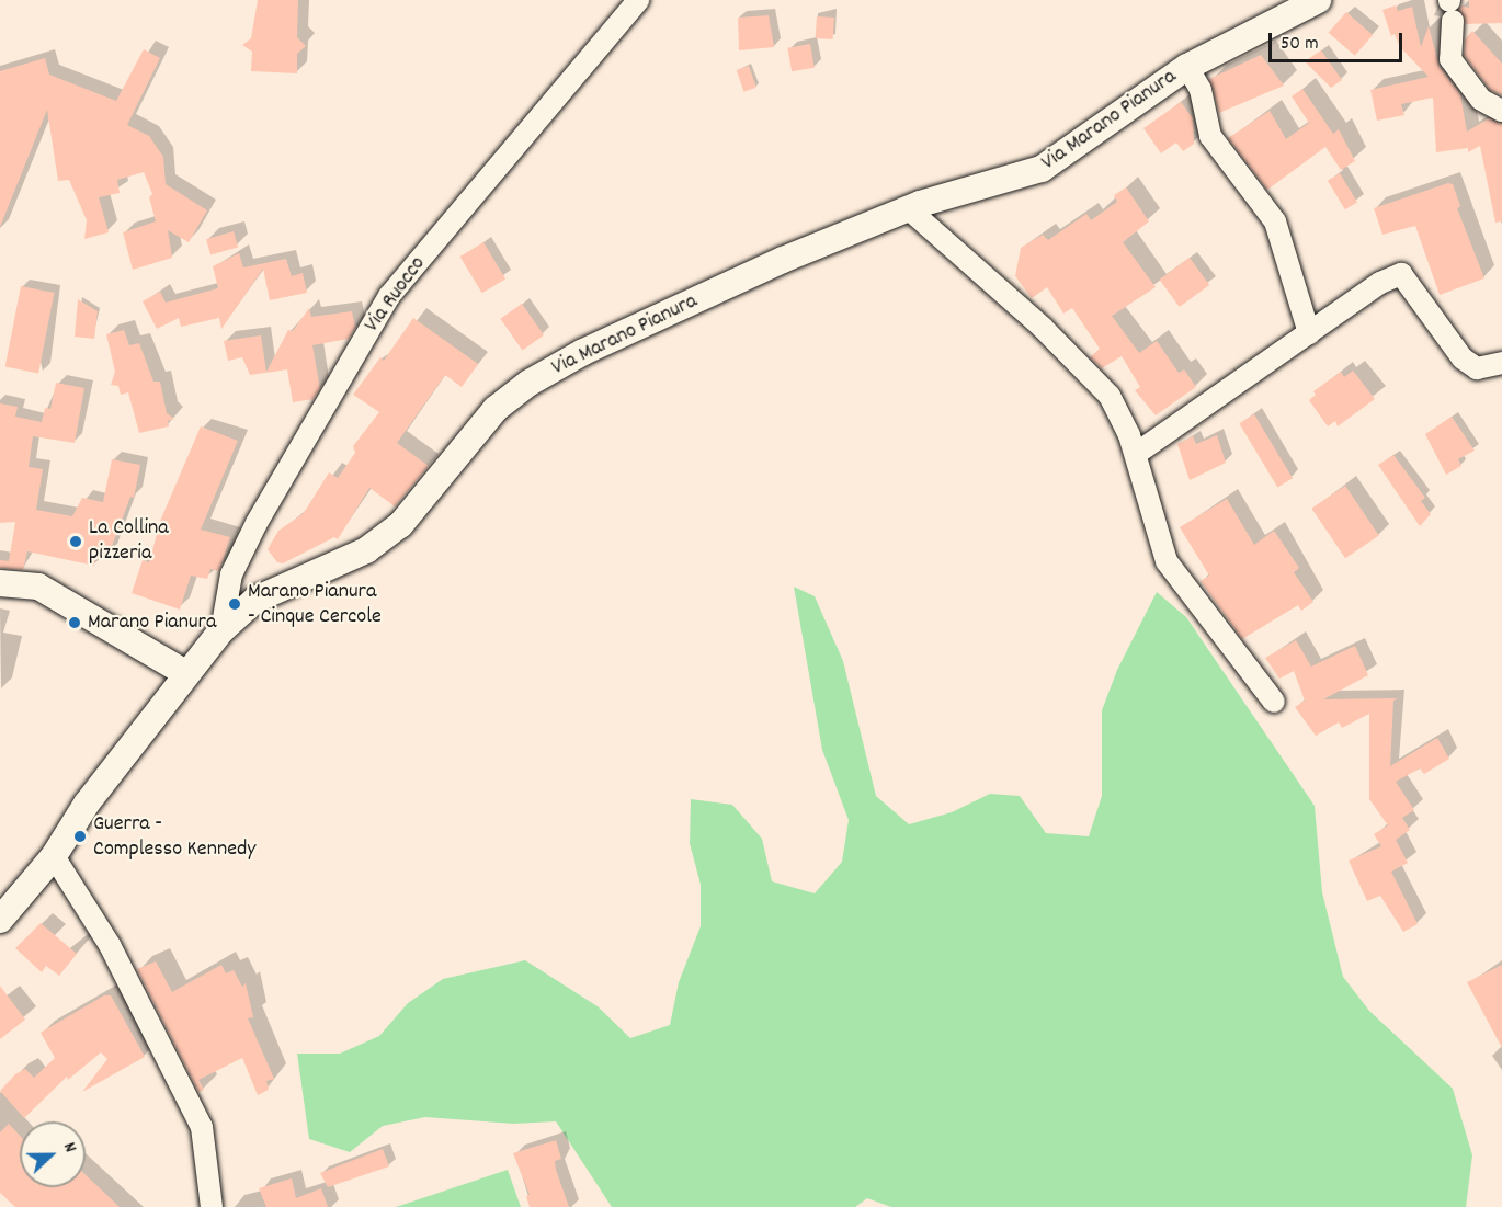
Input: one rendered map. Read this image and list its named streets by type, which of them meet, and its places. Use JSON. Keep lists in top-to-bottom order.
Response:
{
  "streets": {
    "street": ["Via Marano Pianura", "Via Ruocco"]
  },
  "crossings": [
    ["Via Marano Pianura", "Via Ruocco"]
  ],
  "places": [
    "La Collina pizzeria",
    "Marano Pianura - Cinque Cercole",
    "Marano Pianura",
    "Guerra - Complesso Kennedy"
  ],
  "scale_bar": "50 m",
  "north": "right"
}
